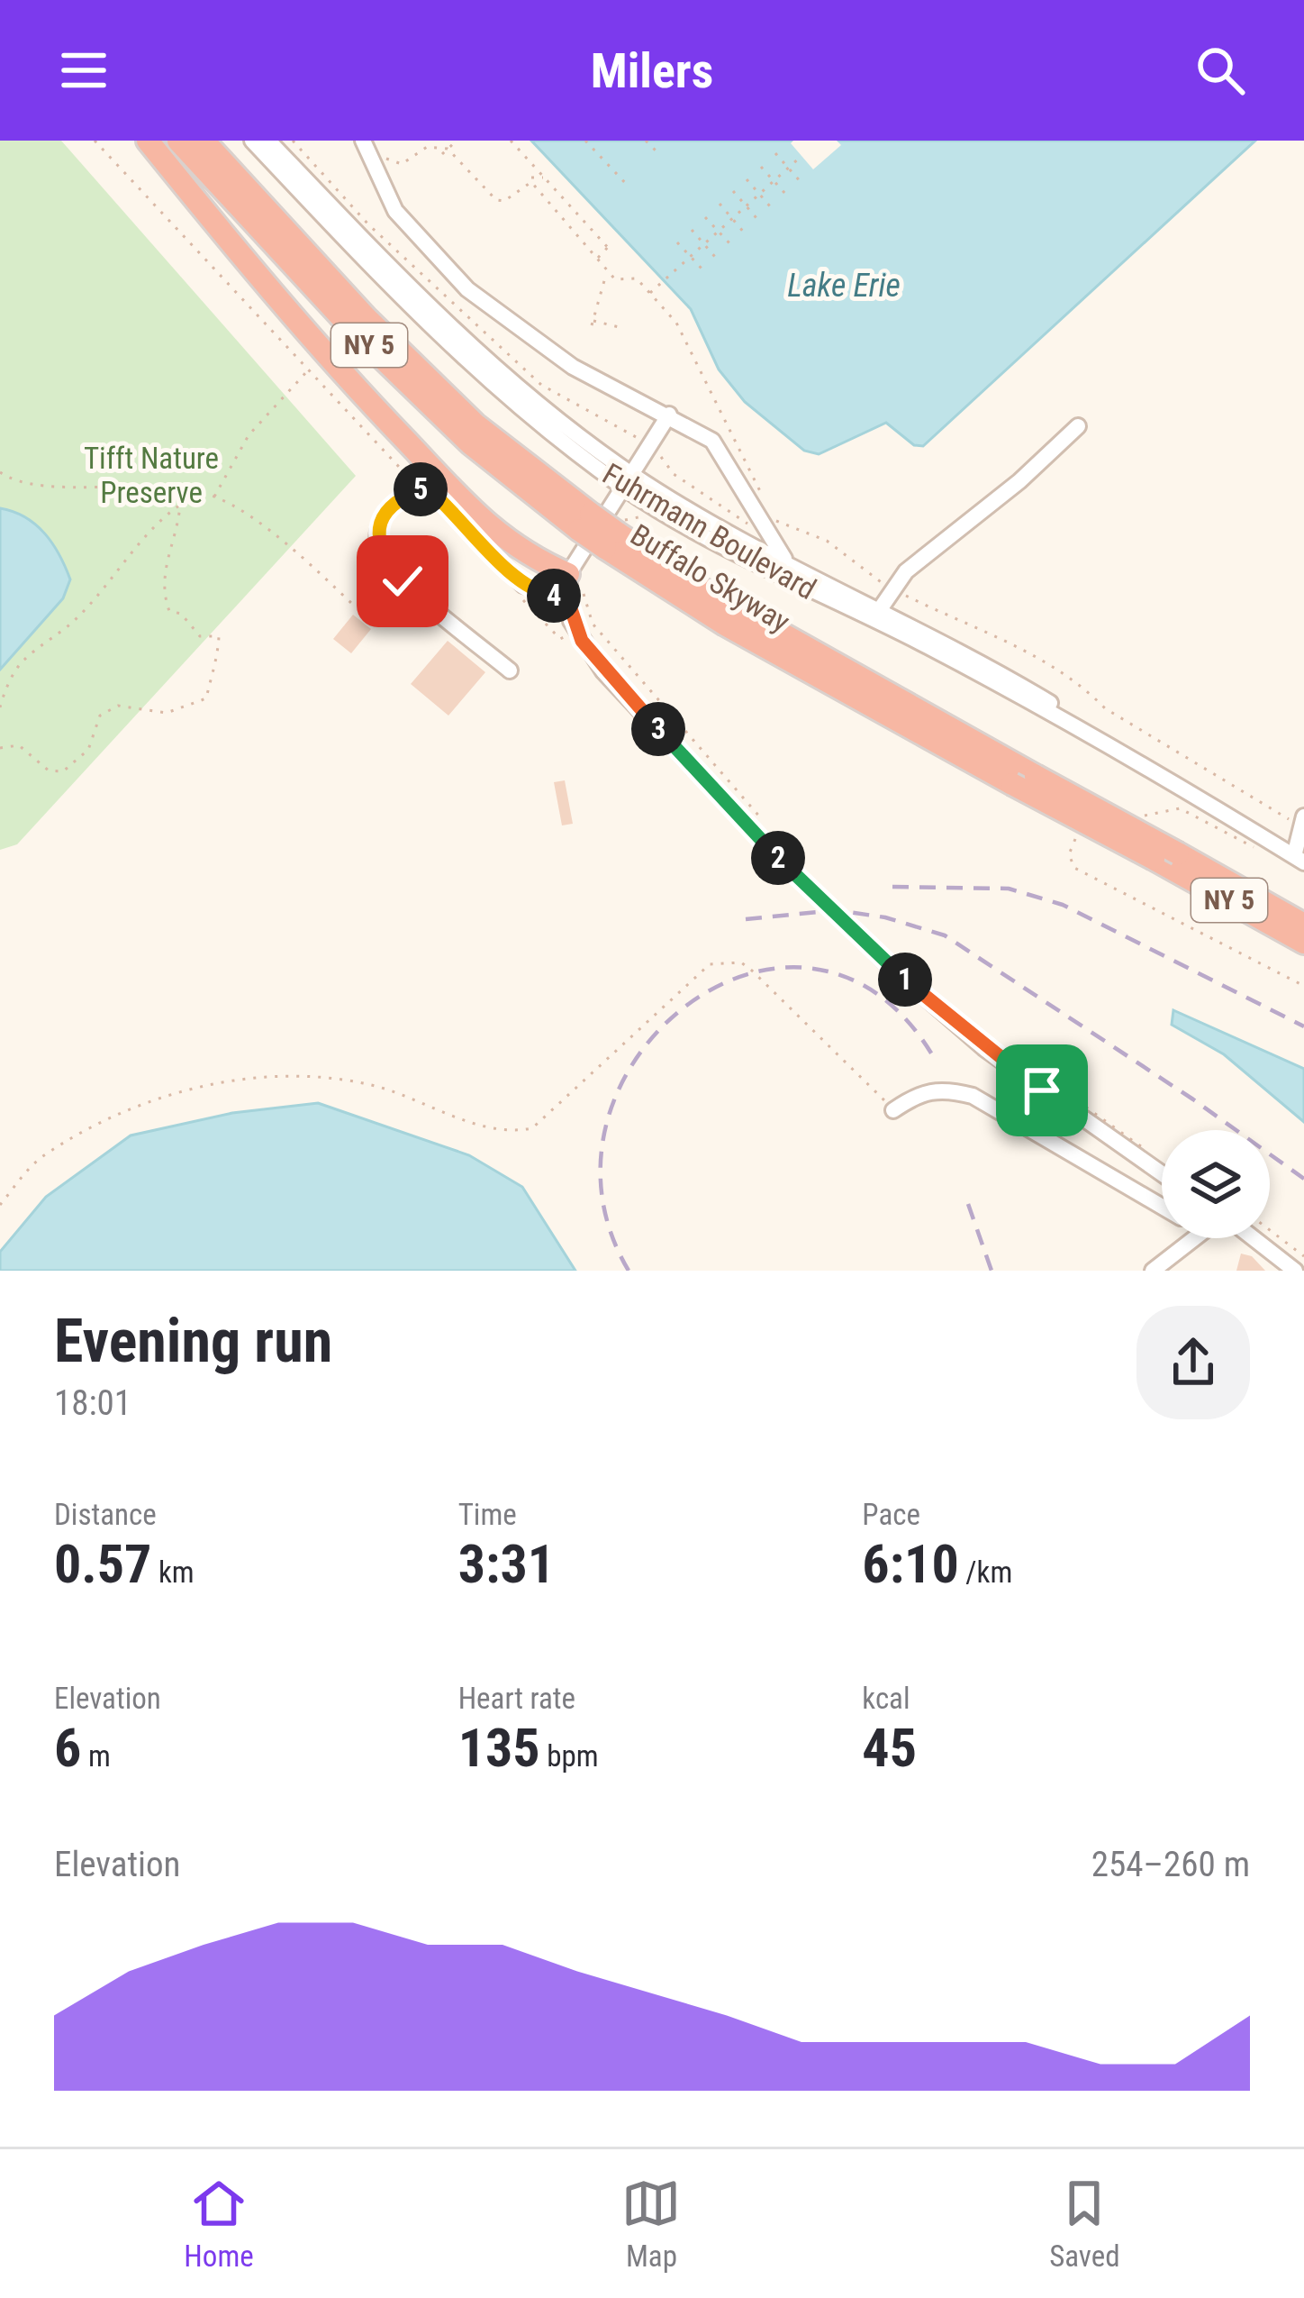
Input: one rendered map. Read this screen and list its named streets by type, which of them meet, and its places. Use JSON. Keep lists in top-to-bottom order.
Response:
{
  "streets": {
    "highway": ["NY 5", "Buffalo Skyway"],
    "street": ["Fuhrmann Boulevard"]
  },
  "water": ["Lake Erie"],
  "parks": ["Tifft Nature Preserve"],
  "page": {
    "header": "Milers",
    "pins": [
      "5",
      "4",
      "3",
      "2",
      "1"
    ],
    "heading": ["Evening run", "18:01"],
    "stats": [
      ["Distance", "0.57 km"],
      ["Time", "3:31"],
      ["Pace", "6:10 /km"],
      ["Elevation", "6 m"],
      ["Heart rate", "135 bpm"],
      ["kcal", "45"]
    ],
    "chart": ["Elevation", "254–260 m"],
    "tabs": ["Home", "Map", "Saved"]
  }
}
